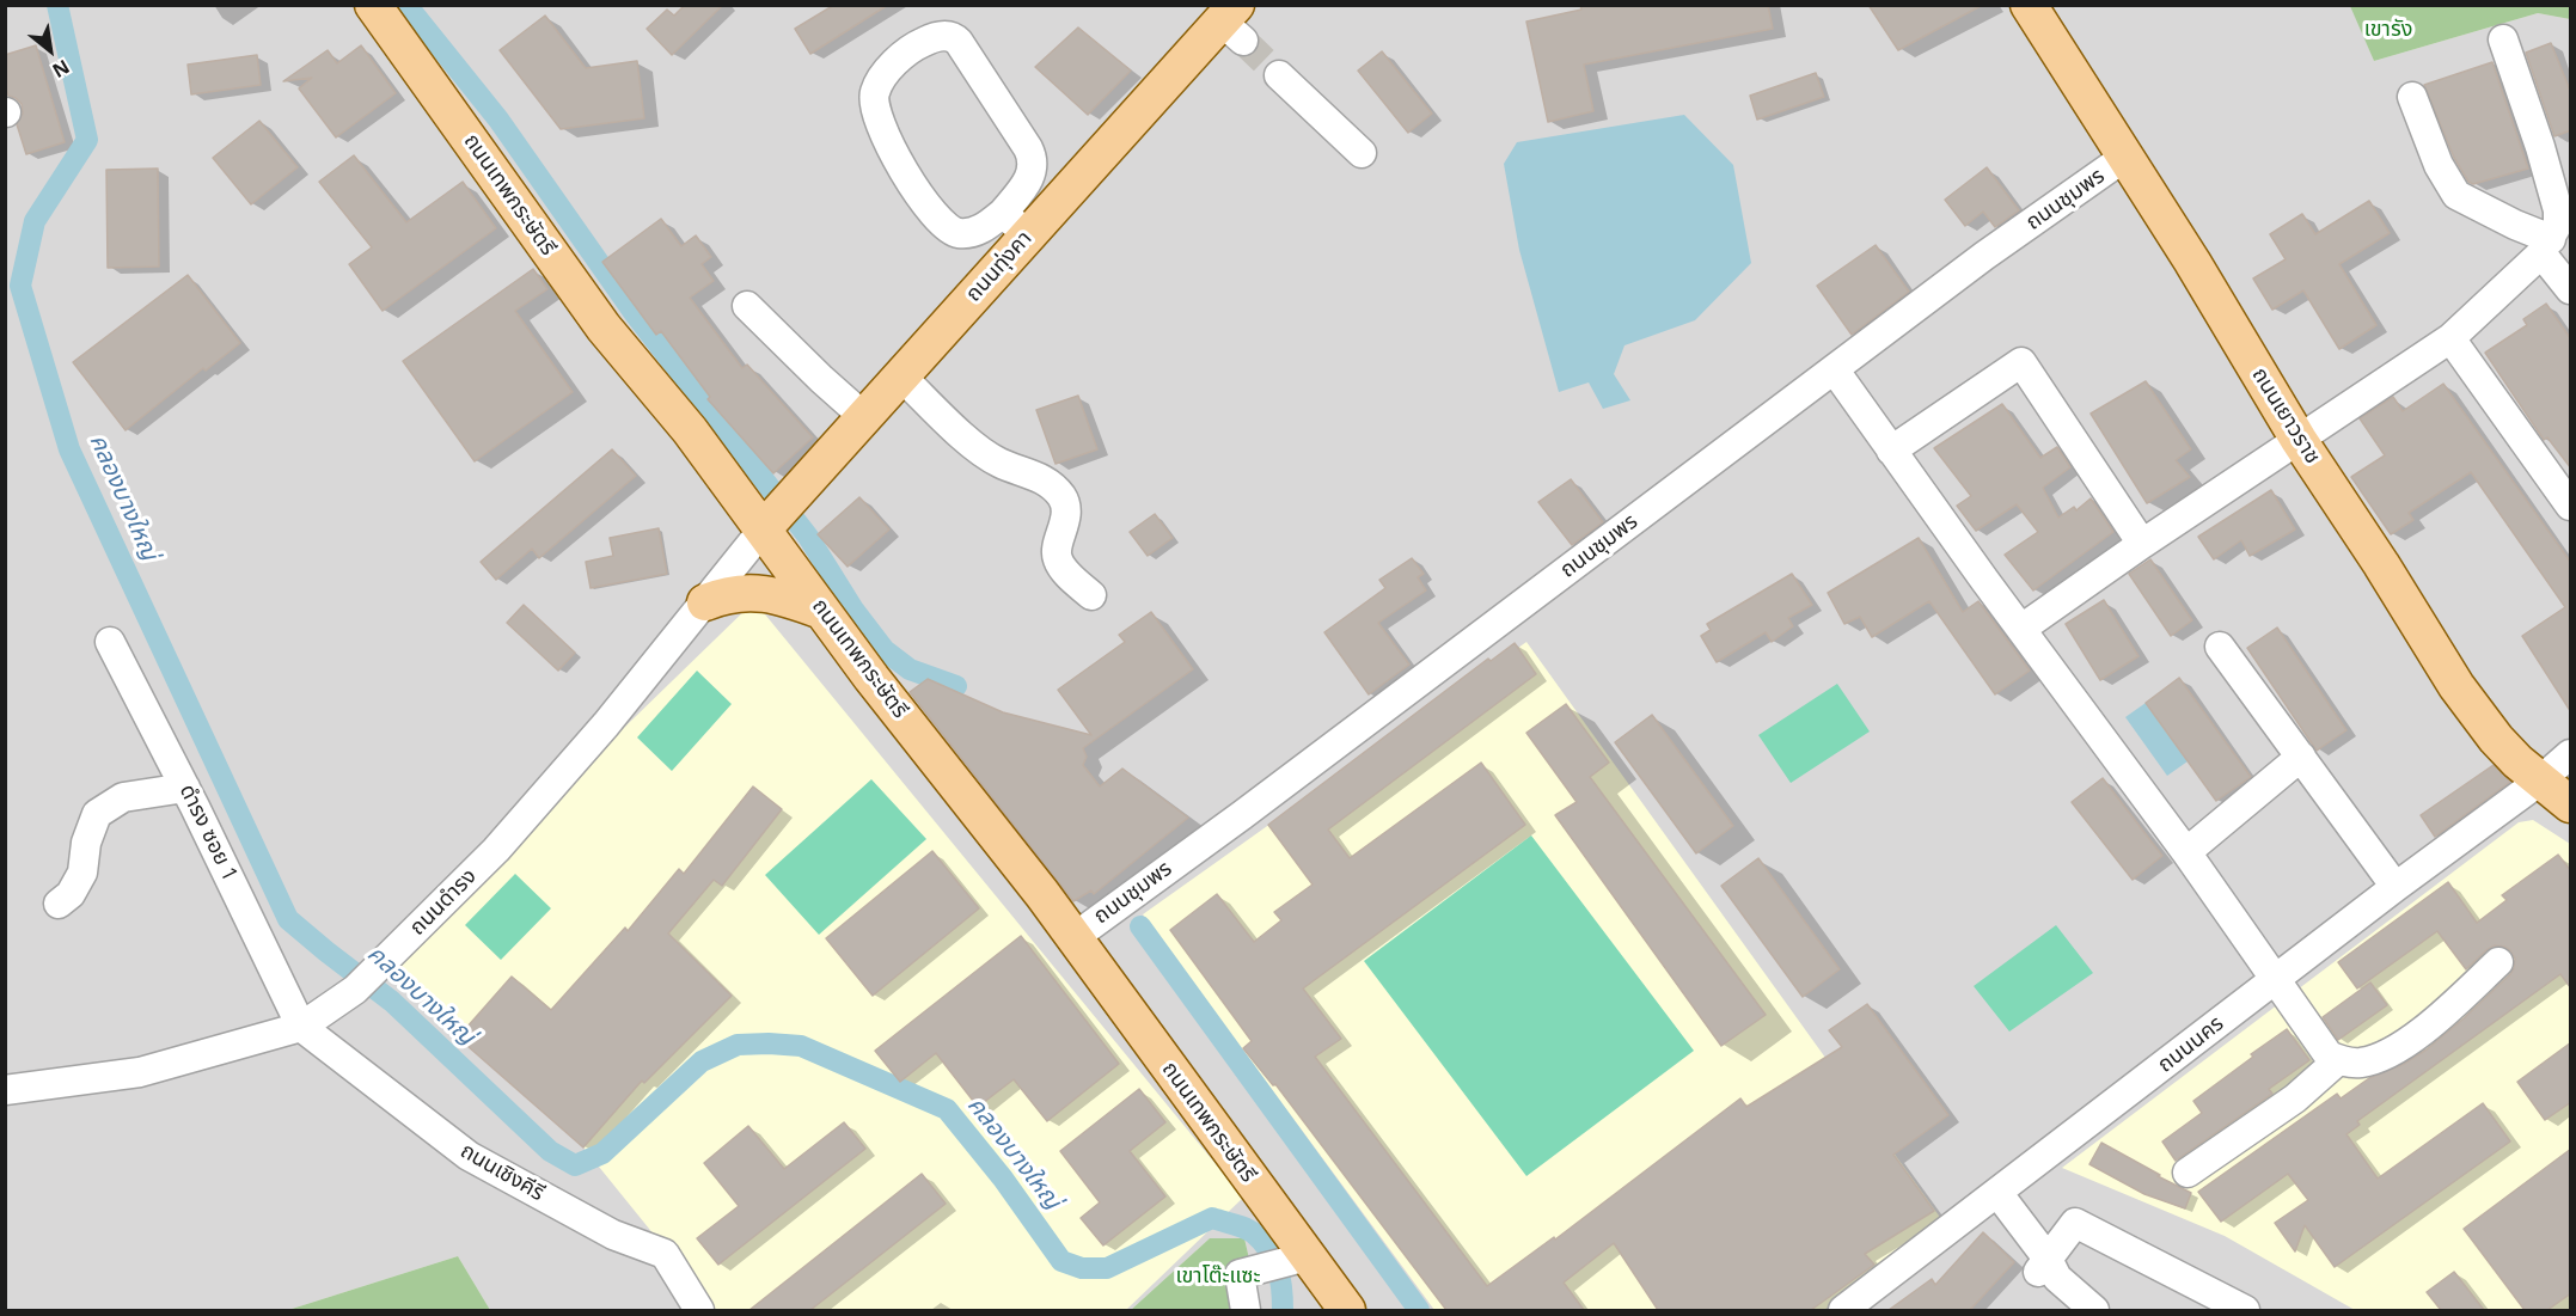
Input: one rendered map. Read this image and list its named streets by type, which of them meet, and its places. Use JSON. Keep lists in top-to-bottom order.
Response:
{
  "streets": {
    "main road": ["ถนนเทพกระษัตรี", "ถนนทุ่งคา", "ถนนเยาวราช"],
    "street": [
      "ถนนชุมพร",
      "ดำรง ซอย 1",
      "ถนนดำรง",
      "ถนนนคร",
      "ถนนเชิงคีรี"
    ]
  },
  "crossings": [
    ["ถนนเทพกระษัตรี", "ถนนชุมพร"],
    ["ถนนเทพกระษัตรี", "ถนนทุ่งคา"],
    ["ถนนเทพกระษัตรี", "ถนนดำรง"],
    ["ถนนชุมพร", "ถนนเยาวราช"],
    ["ถนนทุ่งคา", "ถนนดำรง"],
    ["ถนนเยาวราช", "ถนนนคร"],
    ["ดำรง ซอย 1", "ถนนดำรง"],
    ["ดำรง ซอย 1", "ถนนเชิงคีรี"],
    ["ถนนดำรง", "ถนนเชิงคีรี"]
  ],
  "water": ["คลองบางใหญ่"],
  "parks": ["เขารัง", "เขาโต๊ะแซะ"],
  "north": "bottom right"
}
